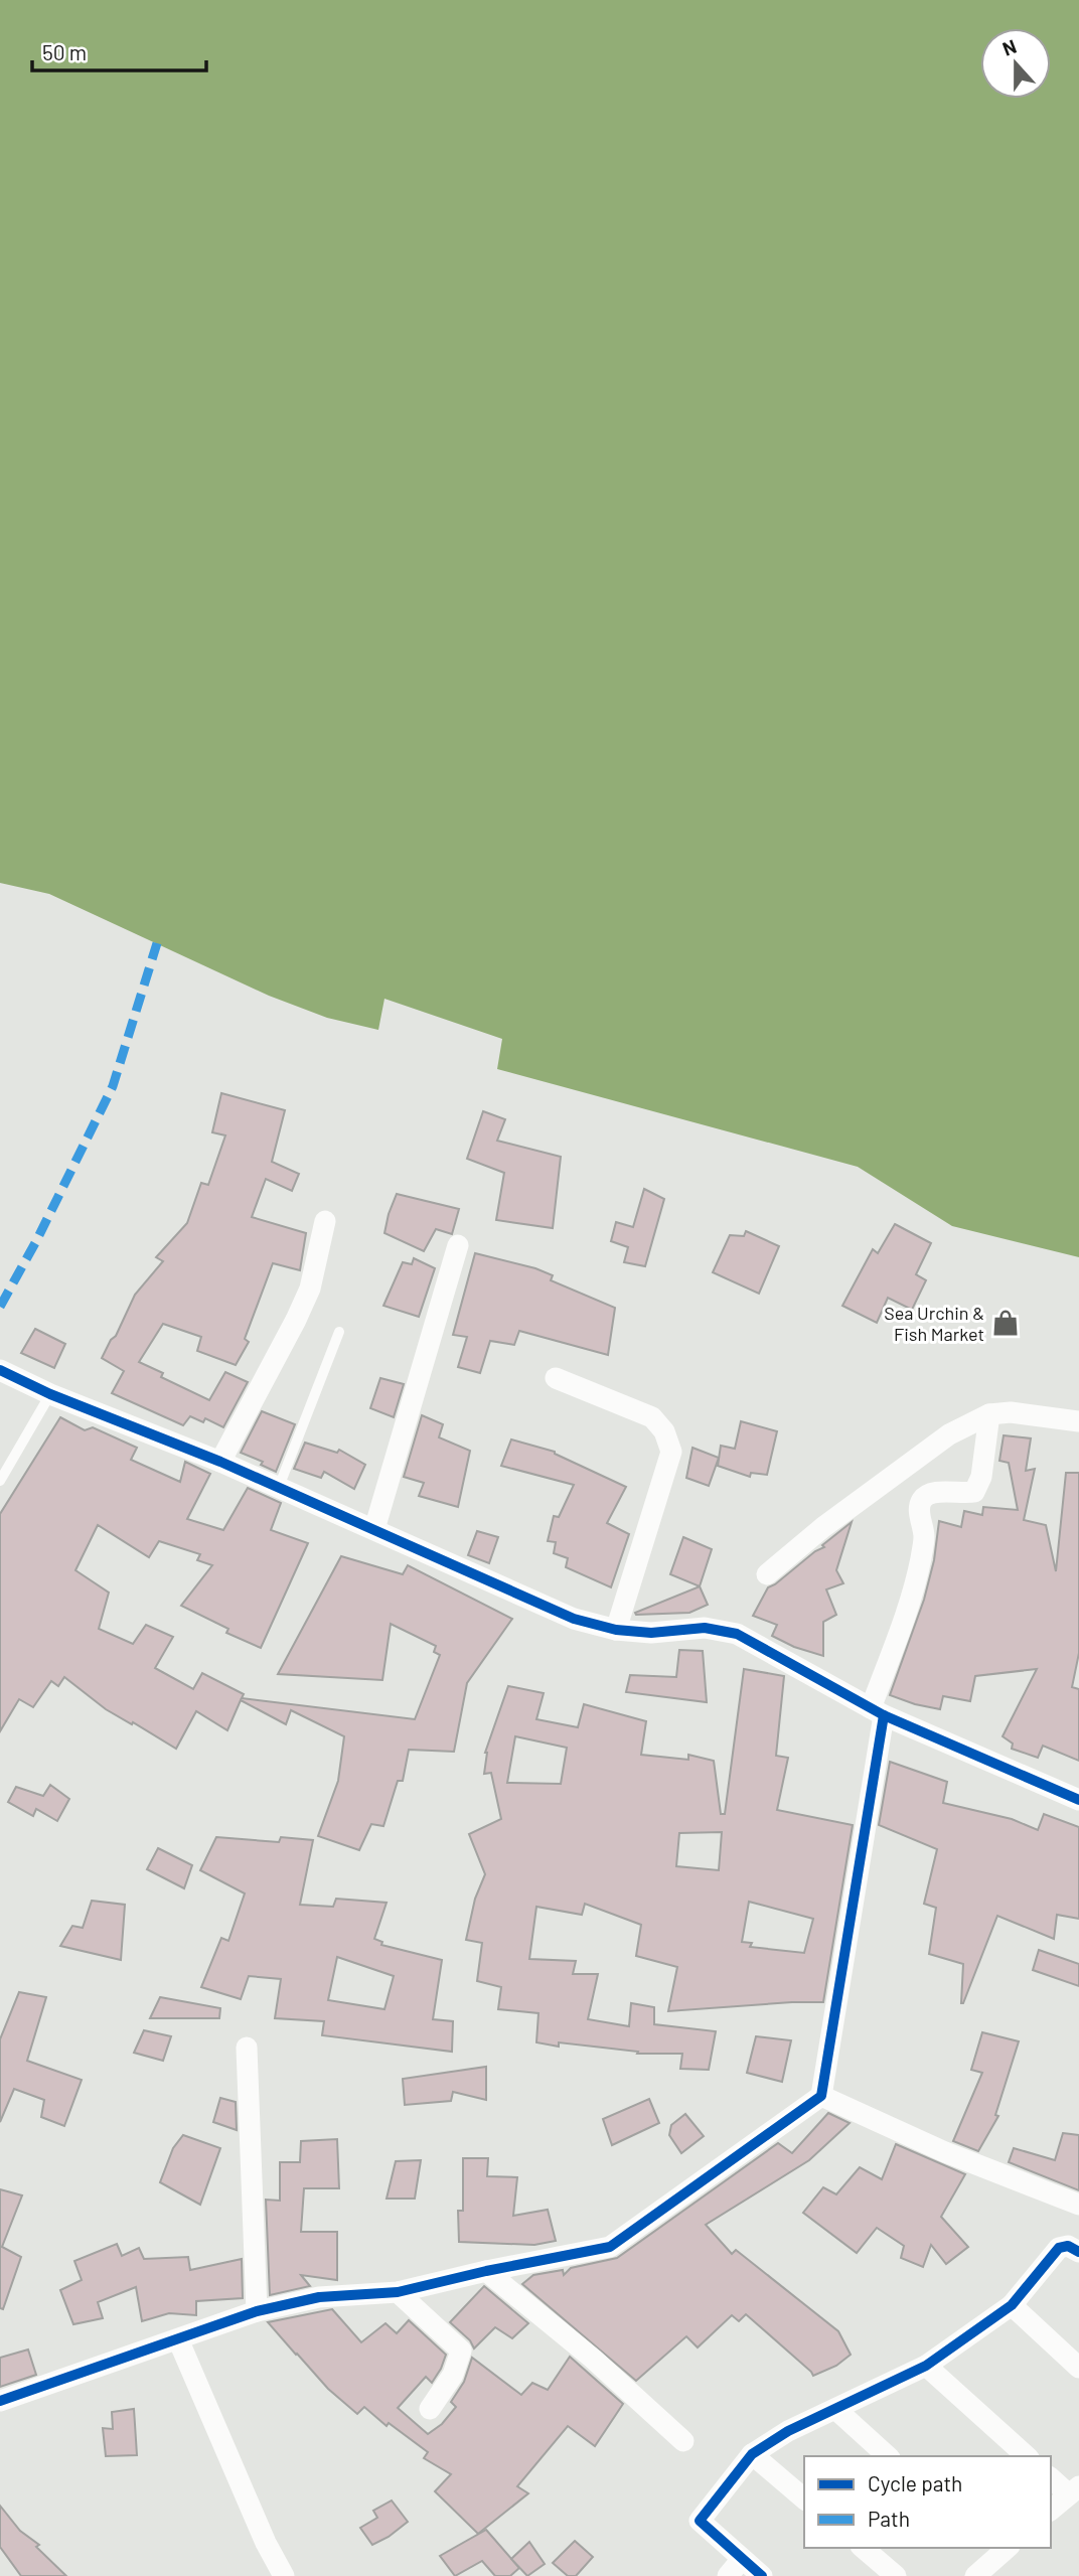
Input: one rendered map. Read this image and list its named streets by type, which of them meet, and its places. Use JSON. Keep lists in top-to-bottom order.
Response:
{
  "places": {
    "shop": ["Sea Urchin & Fish Market"]
  },
  "legend": ["Cycle path", "Path"],
  "scale_bar": "50 m",
  "north": "top"
}
